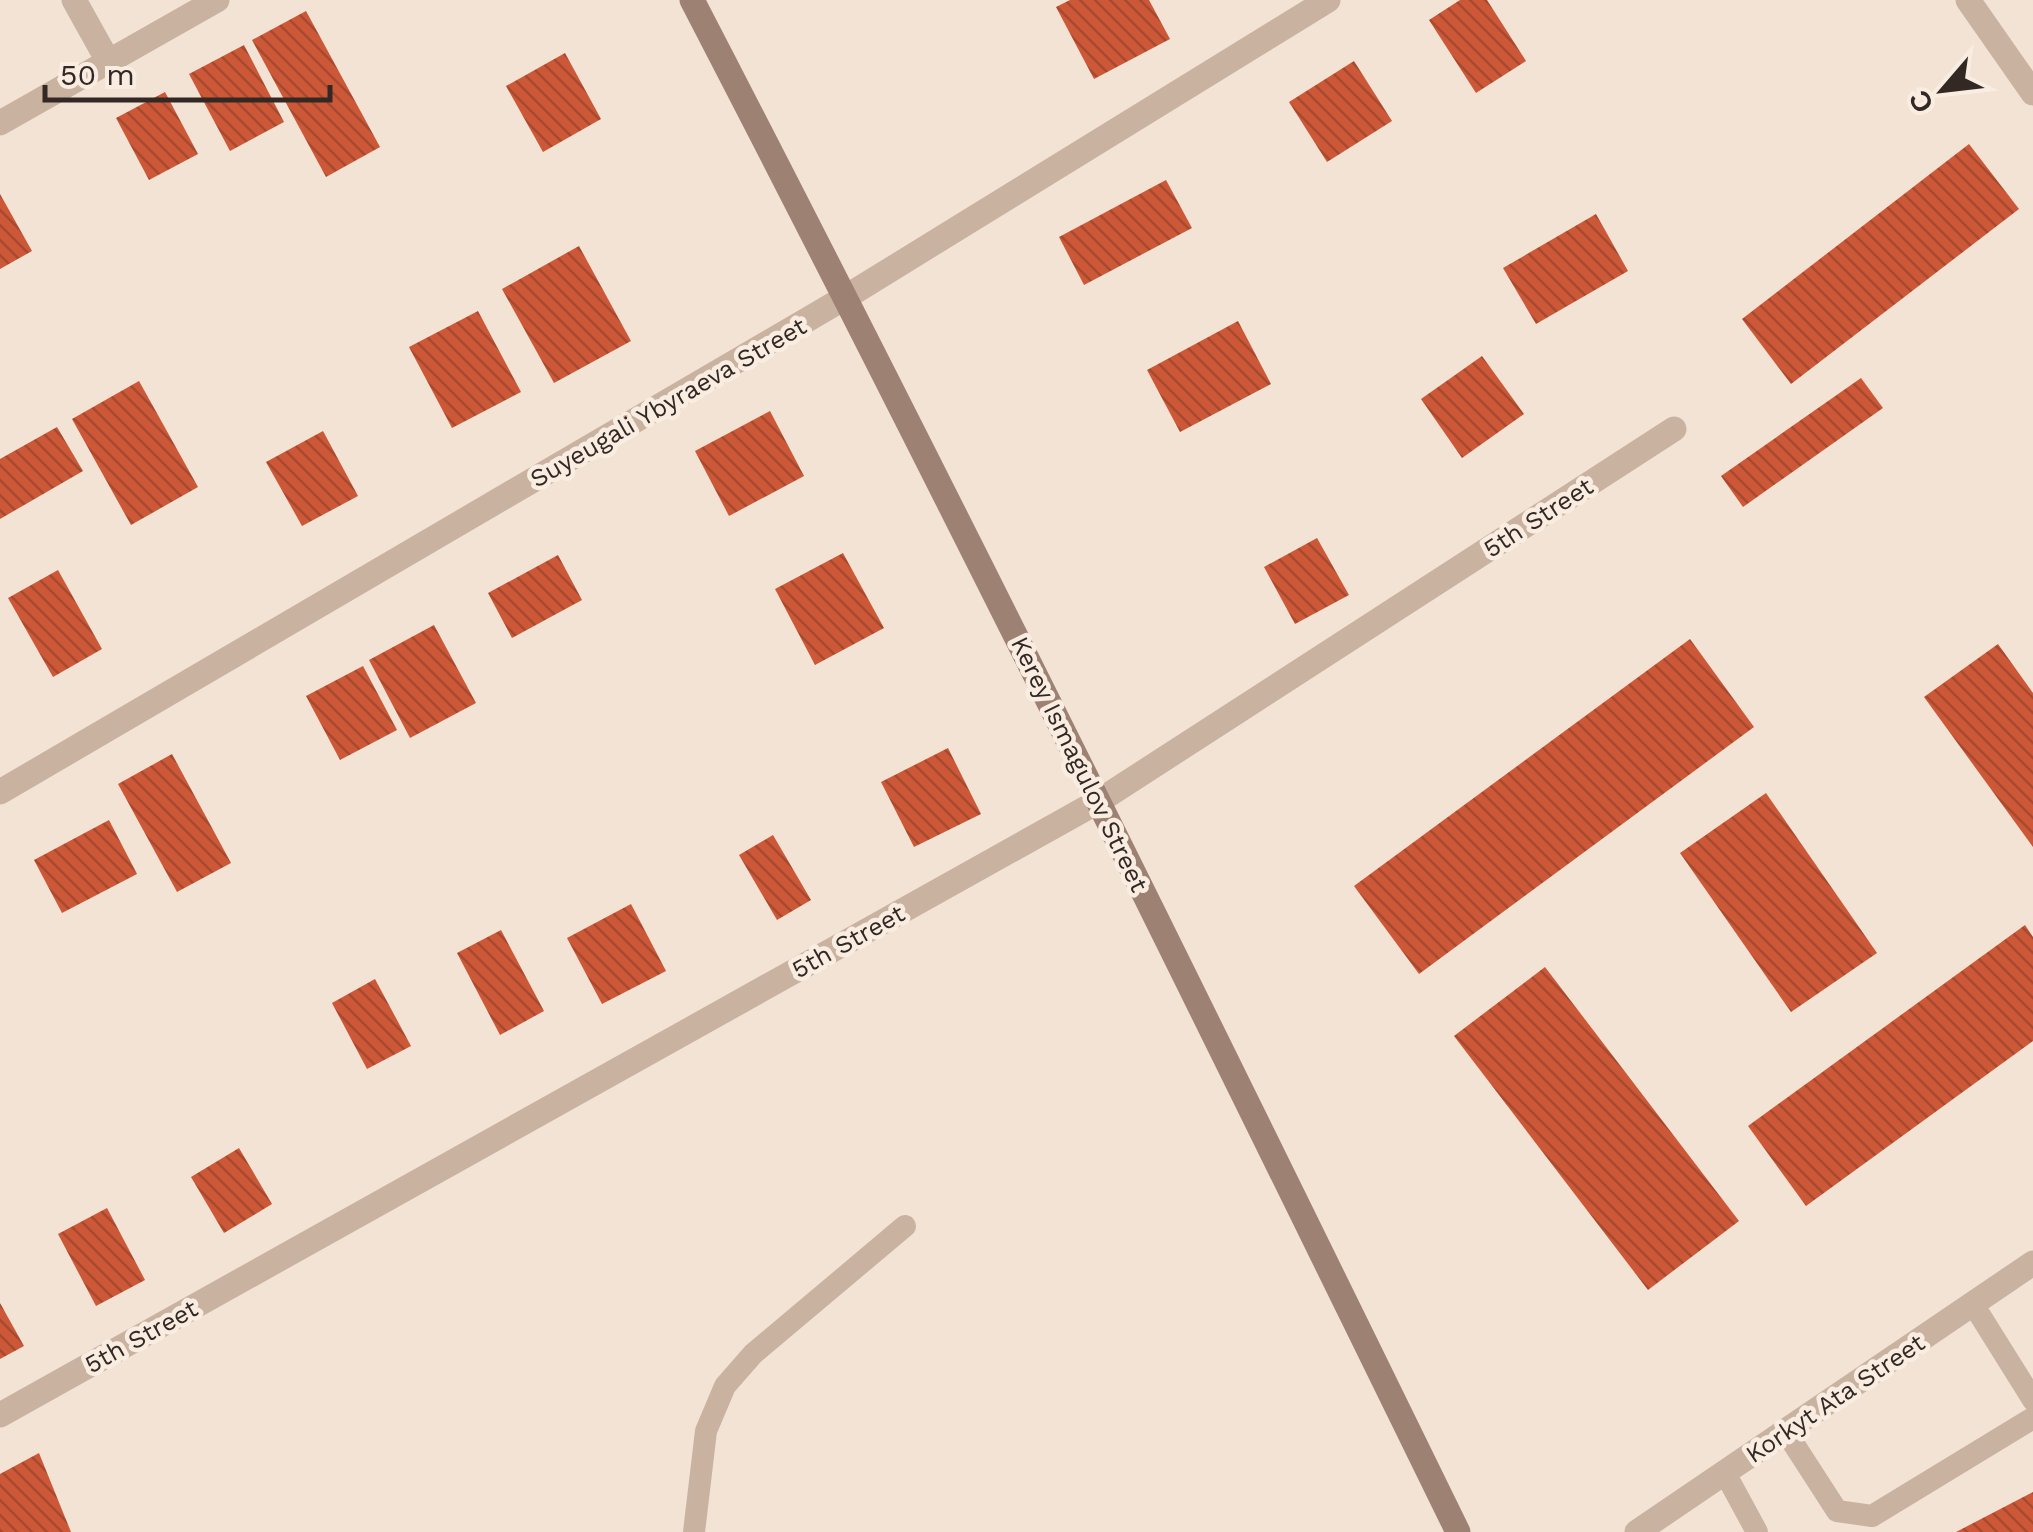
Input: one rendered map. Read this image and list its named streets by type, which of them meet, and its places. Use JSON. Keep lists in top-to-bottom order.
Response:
{
  "streets": {
    "street": [
      "Suyeugali Ybyraeva Street",
      "5th Street",
      "Kerey Ismagulov Street",
      "Korkyt Ata Street"
    ]
  },
  "crossings": [
    ["Suyeugali Ybyraeva Street", "Kerey Ismagulov Street"],
    ["5th Street", "Kerey Ismagulov Street"]
  ],
  "scale_bar": "50 m",
  "north": "bottom left"
}
